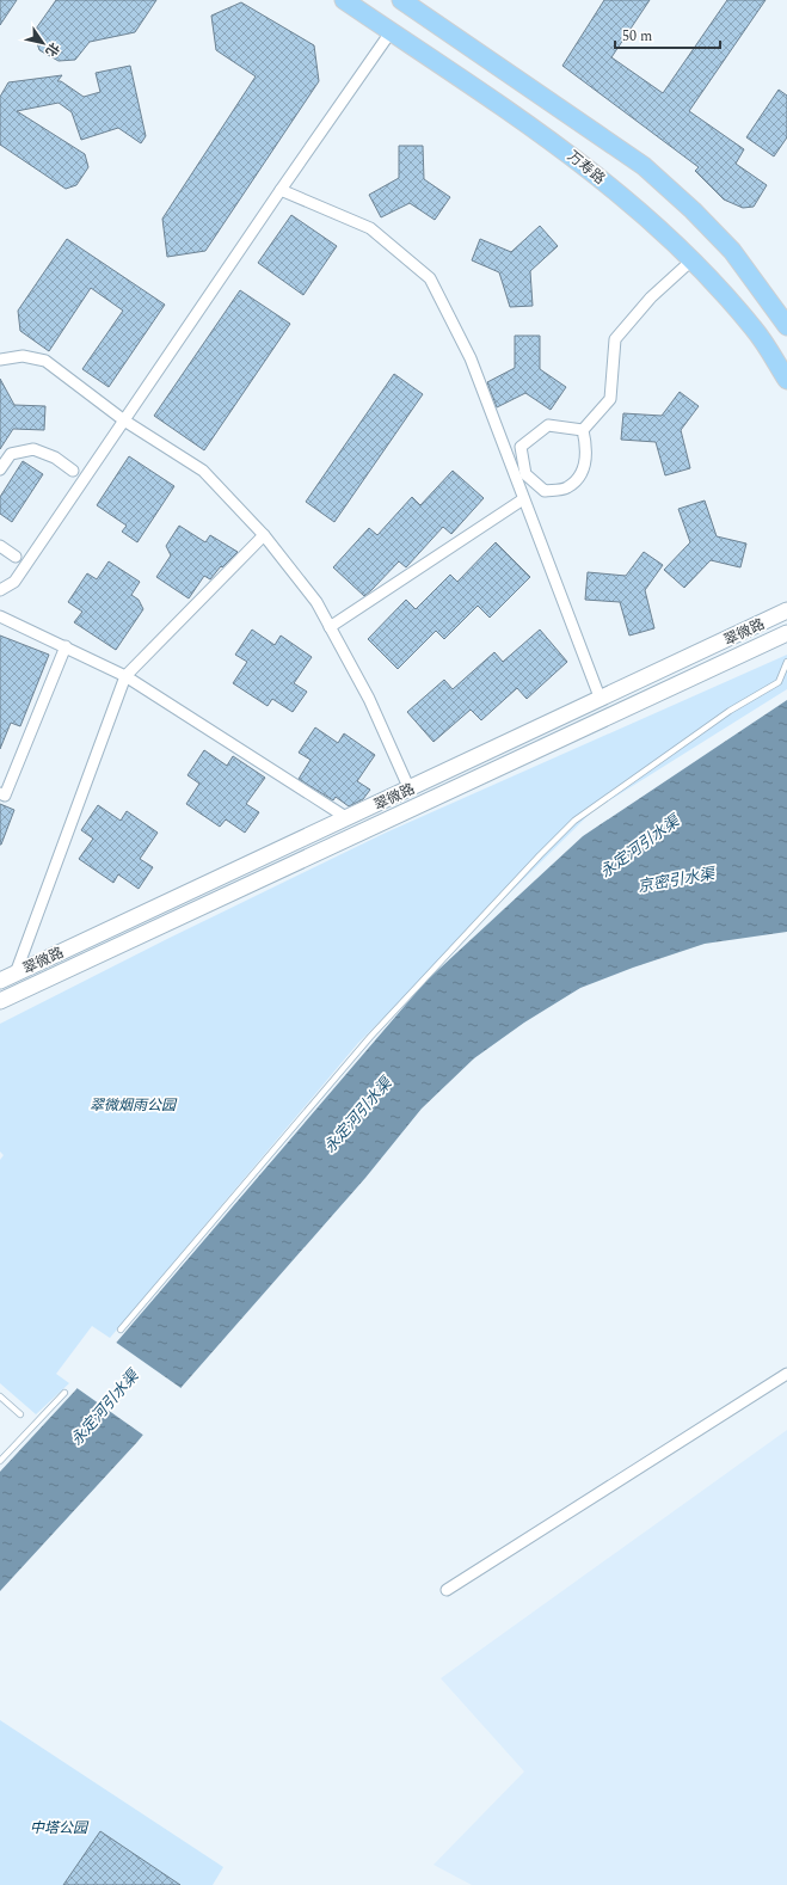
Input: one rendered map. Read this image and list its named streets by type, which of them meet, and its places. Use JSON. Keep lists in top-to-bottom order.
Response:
{
  "streets": {
    "main road": ["万寿路", "翠微路"]
  },
  "water": ["永定河引水渠", "京密引水渠"],
  "parks": ["翠微烟雨公园", "中塔公园"],
  "scale_bar": "50 m",
  "north": "bottom right"
}
